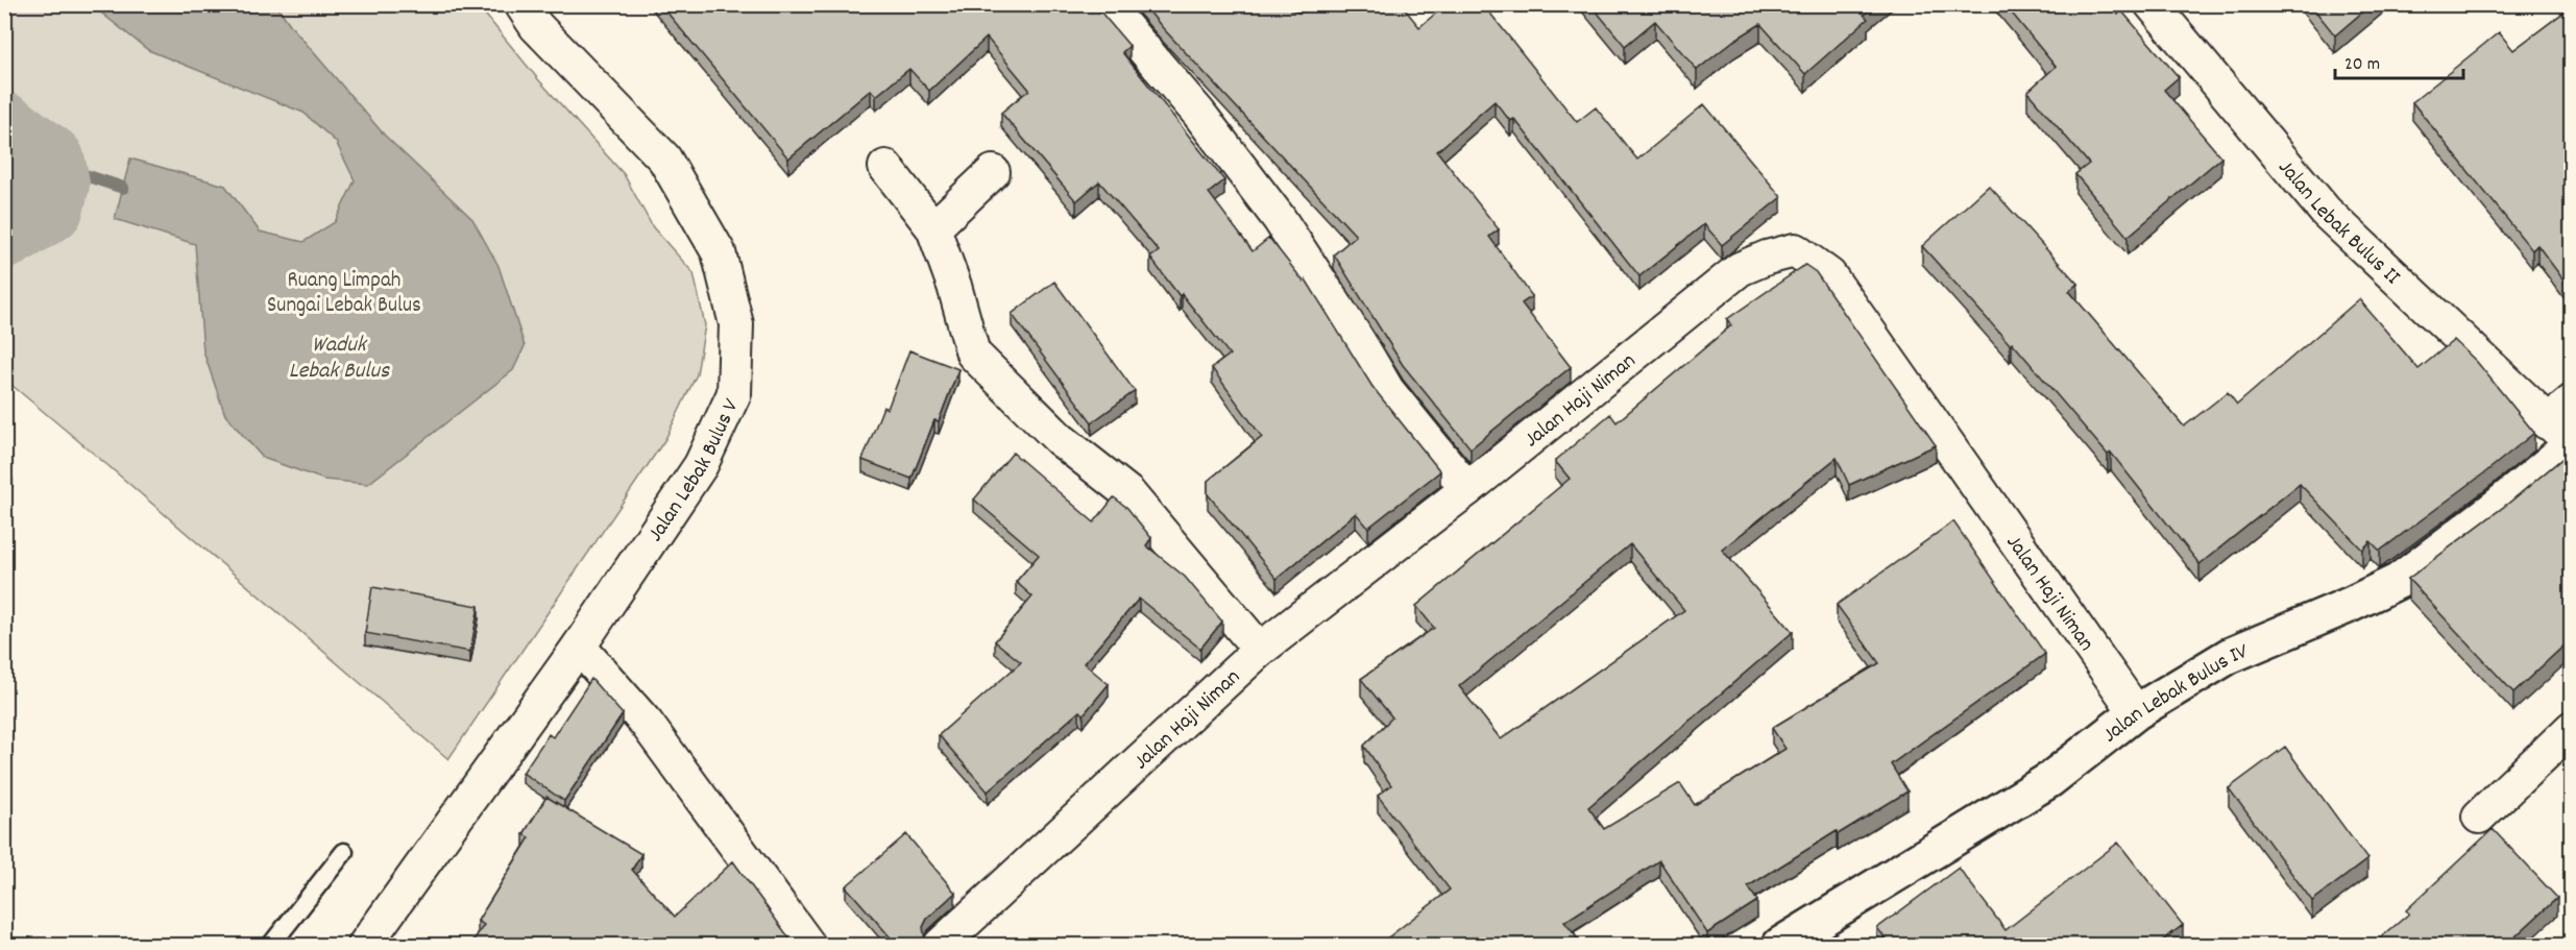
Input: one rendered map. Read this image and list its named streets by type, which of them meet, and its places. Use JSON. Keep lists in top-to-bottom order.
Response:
{
  "streets": {
    "street": [
      "Jalan Lebak Bulus II",
      "Jalan Haji Niman",
      "Jalan Lebak Bulus V",
      "Jalan Lebak Bulus IV"
    ]
  },
  "crossings": [
    ["Jalan Lebak Bulus II", "Jalan Lebak Bulus IV"],
    ["Jalan Haji Niman", "Jalan Lebak Bulus IV"]
  ],
  "water": ["Waduk Lebak Bulus"],
  "parks": ["Ruang Limpah Sungai Lebak Bulus"],
  "scale_bar": "20 m"
}
